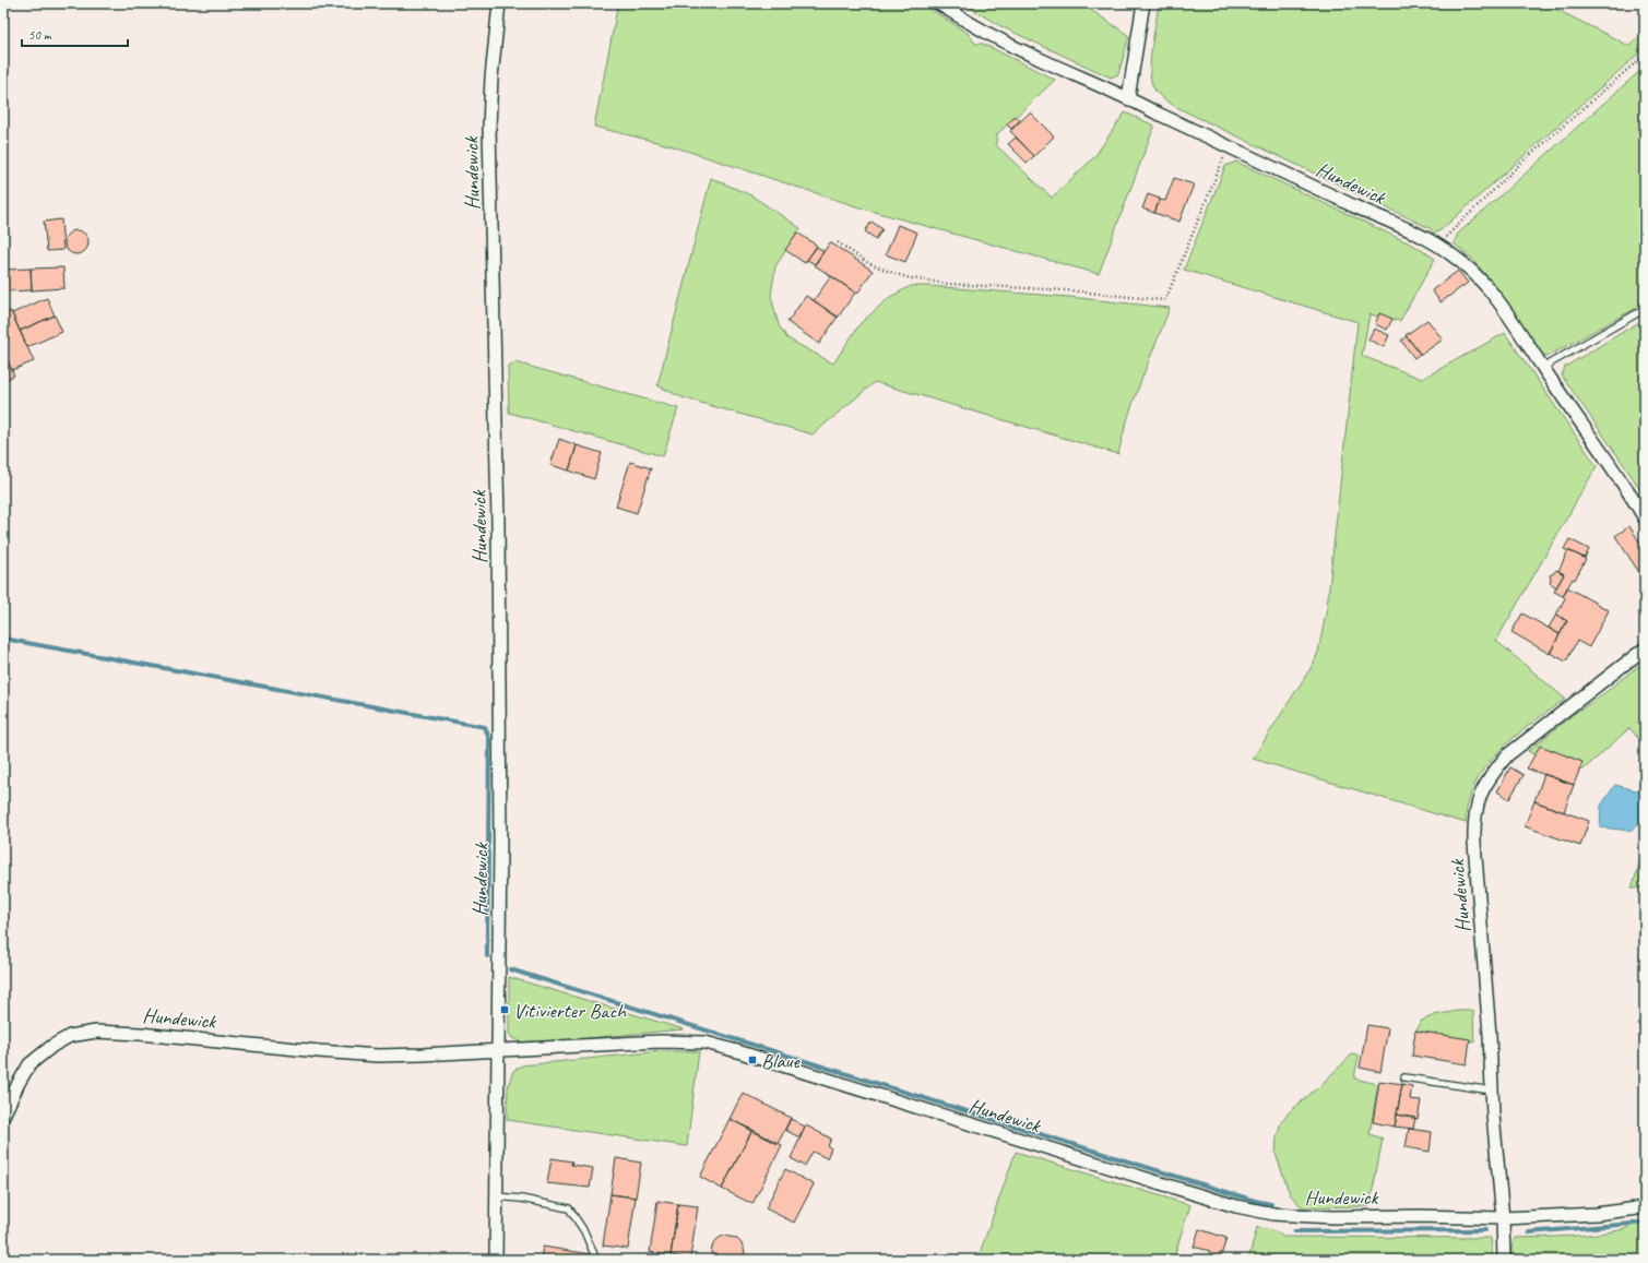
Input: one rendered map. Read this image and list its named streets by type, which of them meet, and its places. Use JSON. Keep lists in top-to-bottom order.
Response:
{
  "streets": {
    "street": ["Hundewick"]
  },
  "places": {
    "transit": ["Vitivierter Bach", "Blaue"]
  },
  "scale_bar": "50 m"
}
